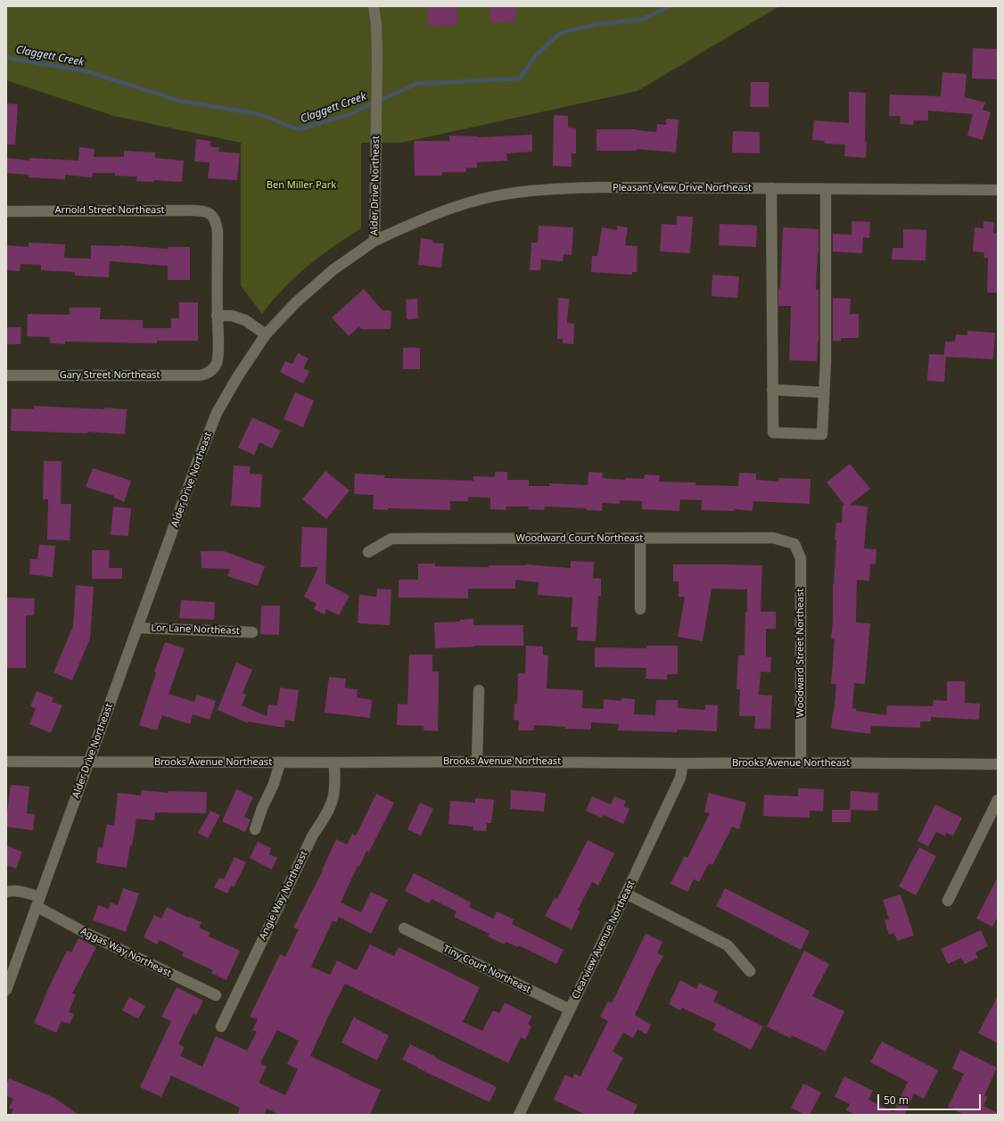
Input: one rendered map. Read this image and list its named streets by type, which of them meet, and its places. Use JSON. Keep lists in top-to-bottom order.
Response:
{
  "streets": {
    "street": [
      "Alder Drive Northeast",
      "Pleasant View Drive Northeast",
      "Arnold Street Northeast",
      "Gary Street Northeast",
      "Woodward Court Northeast",
      "Lor Lane Northeast",
      "Woodward Street Northeast",
      "Brooks Avenue Northeast",
      "Angie Way Northeast",
      "Clearview Avenue Northeast",
      "Aggas Way Northeast",
      "Tiny Court Northeast"
    ]
  },
  "crossings": [
    ["Alder Drive Northeast", "Pleasant View Drive Northeast"],
    ["Alder Drive Northeast", "Lor Lane Northeast"],
    ["Alder Drive Northeast", "Brooks Avenue Northeast"],
    ["Alder Drive Northeast", "Aggas Way Northeast"],
    ["Arnold Street Northeast", "Gary Street Northeast"],
    ["Woodward Court Northeast", "Woodward Street Northeast"],
    ["Woodward Street Northeast", "Brooks Avenue Northeast"],
    ["Brooks Avenue Northeast", "Angie Way Northeast"],
    ["Brooks Avenue Northeast", "Clearview Avenue Northeast"],
    ["Clearview Avenue Northeast", "Tiny Court Northeast"]
  ],
  "water": ["Claggett Creek"],
  "parks": ["Ben Miller Park"],
  "scale_bar": "50 m"
}
